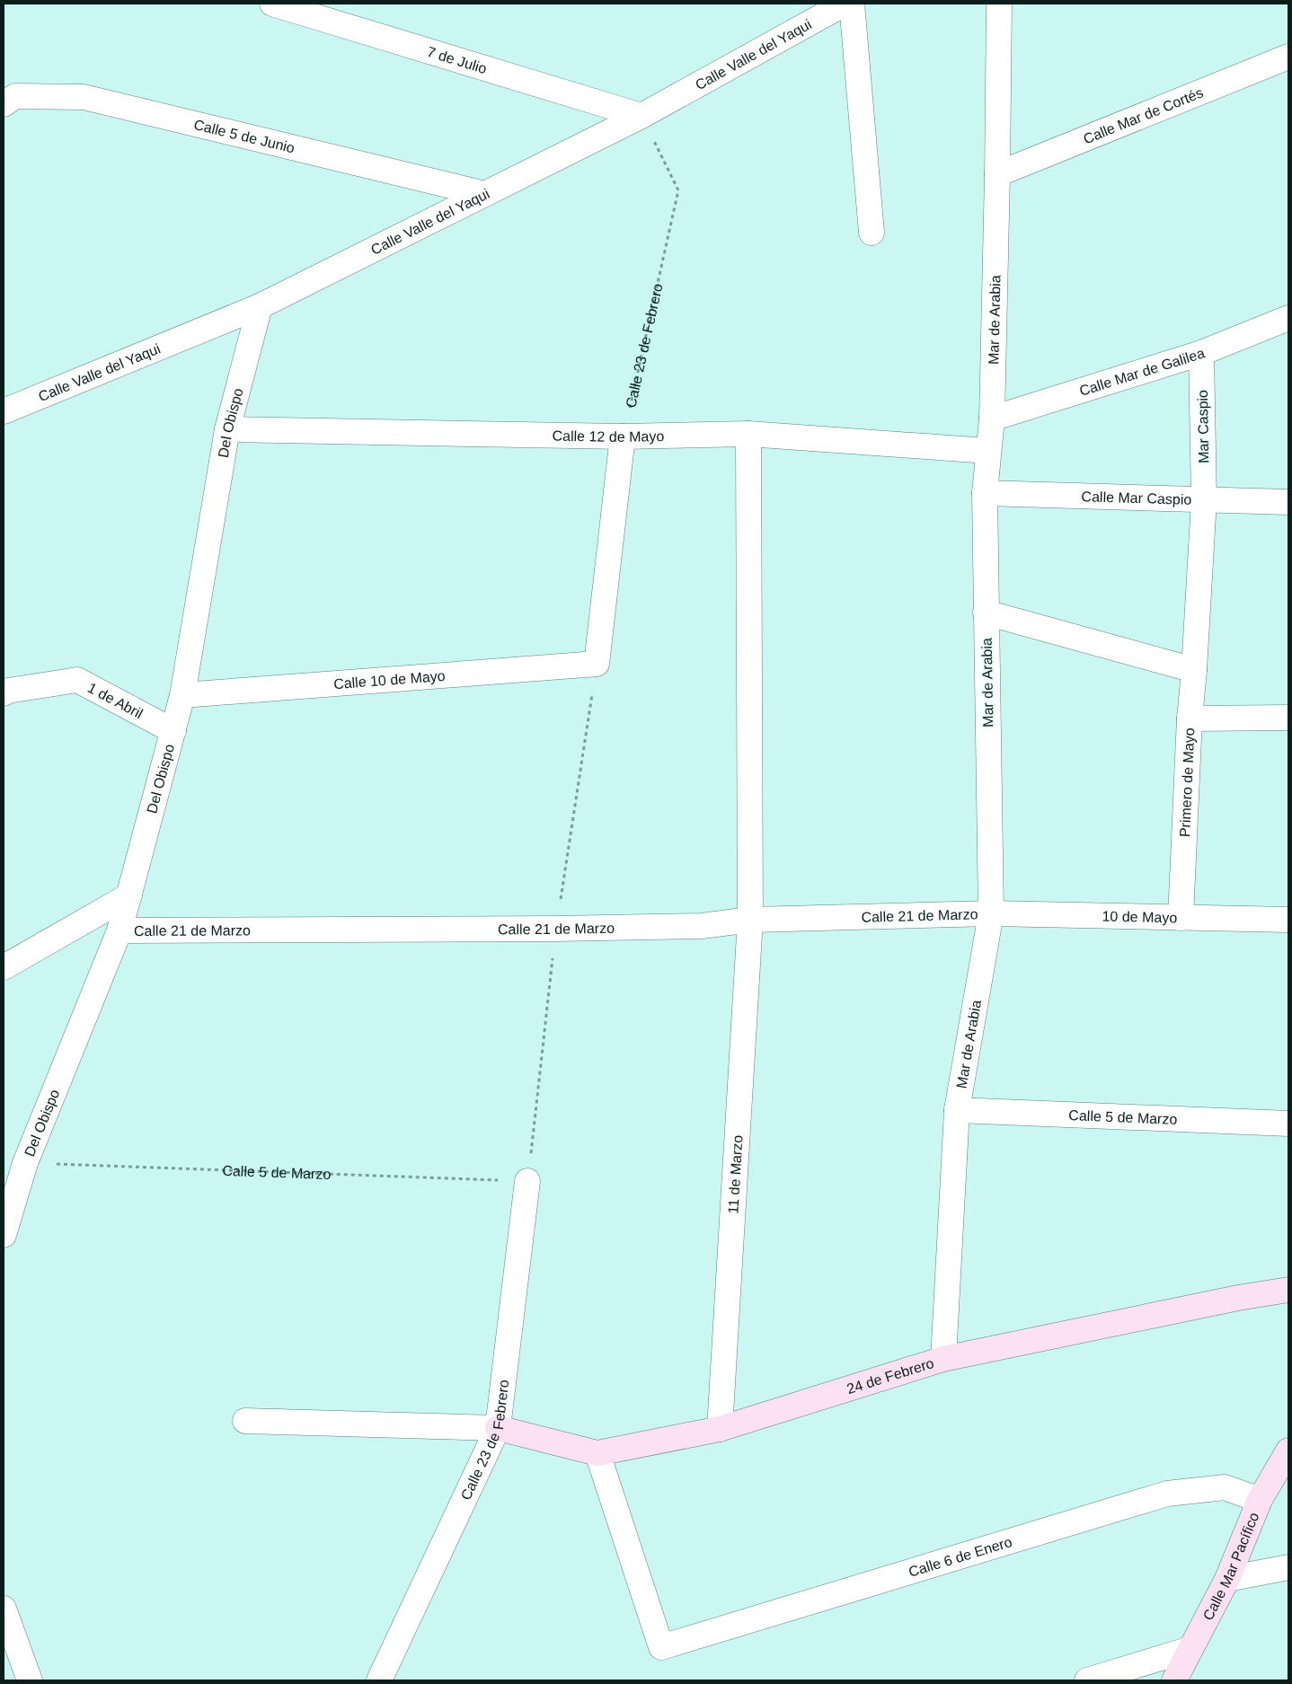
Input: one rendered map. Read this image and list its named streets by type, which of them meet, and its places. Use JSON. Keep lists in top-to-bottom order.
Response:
{
  "streets": {
    "street": [
      "Calle Valle del Yaqui",
      "7 de Julio",
      "Calle Mar de Cortés",
      "Calle 5 de Junio",
      "Mar de Arabia",
      "Calle 23 de Febrero",
      "Calle Mar de Galilea",
      "Del Obispo",
      "Mar Caspio",
      "Calle 12 de Mayo",
      "Calle Mar Caspio",
      "Calle 10 de Mayo",
      "1 de Abril",
      "Primero de Mayo",
      "Calle 21 de Marzo",
      "10 de Mayo",
      "Calle 5 de Marzo",
      "11 de Marzo",
      "24 de Febrero",
      "Calle 6 de Enero",
      "Calle Mar Pacífico"
    ]
  },
  "crossings": [
    ["Calle Valle del Yaqui", "7 de Julio"],
    ["Calle Valle del Yaqui", "Calle 5 de Junio"],
    ["Calle Valle del Yaqui", "Calle 23 de Febrero"],
    ["Calle Valle del Yaqui", "Del Obispo"],
    ["7 de Julio", "Calle 23 de Febrero"],
    ["Calle Mar de Cortés", "Mar de Arabia"],
    ["Mar de Arabia", "Calle Mar de Galilea"],
    ["Mar de Arabia", "Calle 12 de Mayo"],
    ["Mar de Arabia", "Calle Mar Caspio"],
    ["Mar de Arabia", "Calle 21 de Marzo"],
    ["Mar de Arabia", "10 de Mayo"],
    ["Mar de Arabia", "Calle 5 de Marzo"],
    ["Mar de Arabia", "24 de Febrero"],
    ["Calle 23 de Febrero", "Calle 12 de Mayo"],
    ["Calle 23 de Febrero", "Calle 10 de Mayo"],
    ["Calle 23 de Febrero", "Calle 5 de Marzo"],
    ["Calle 23 de Febrero", "24 de Febrero"],
    ["Calle Mar de Galilea", "Mar Caspio"],
    ["Del Obispo", "Calle 12 de Mayo"],
    ["Del Obispo", "Calle 10 de Mayo"],
    ["Del Obispo", "1 de Abril"],
    ["Del Obispo", "Calle 21 de Marzo"],
    ["Del Obispo", "Calle 5 de Marzo"],
    ["Mar Caspio", "Calle Mar Caspio"],
    ["Mar Caspio", "Primero de Mayo"],
    ["Calle 12 de Mayo", "Calle 10 de Mayo"],
    ["Calle 12 de Mayo", "11 de Marzo"],
    ["Primero de Mayo", "10 de Mayo"],
    ["Calle 21 de Marzo", "10 de Mayo"],
    ["Calle 21 de Marzo", "11 de Marzo"],
    ["11 de Marzo", "24 de Febrero"],
    ["24 de Febrero", "Calle 6 de Enero"],
    ["Calle 6 de Enero", "Calle Mar Pacífico"]
  ]
}
